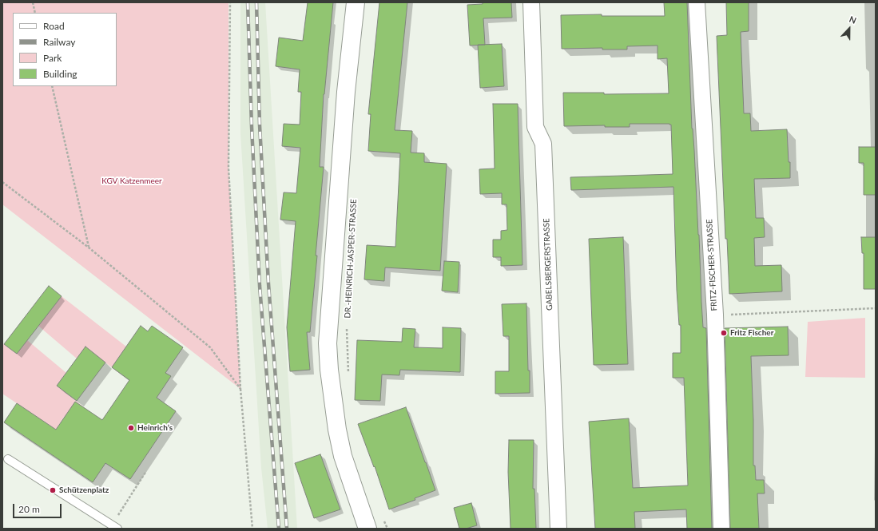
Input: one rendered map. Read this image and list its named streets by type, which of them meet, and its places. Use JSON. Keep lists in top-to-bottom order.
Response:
{
  "streets": {
    "street": ["DR.-HEINRICH-JASPER-STRASSE", "GABELSBERGERSTRASSE", "FRITZ-FISCHER-STRASSE"]
  },
  "parks": ["KGV Katzenmeer"],
  "places": ["Fritz Fischer", "Heinrich’s", "Schützenplatz"],
  "legend": [
    "Road",
    "Railway",
    "Park",
    "Building"
  ],
  "scale_bar": "20 m",
  "north": "top"
}
